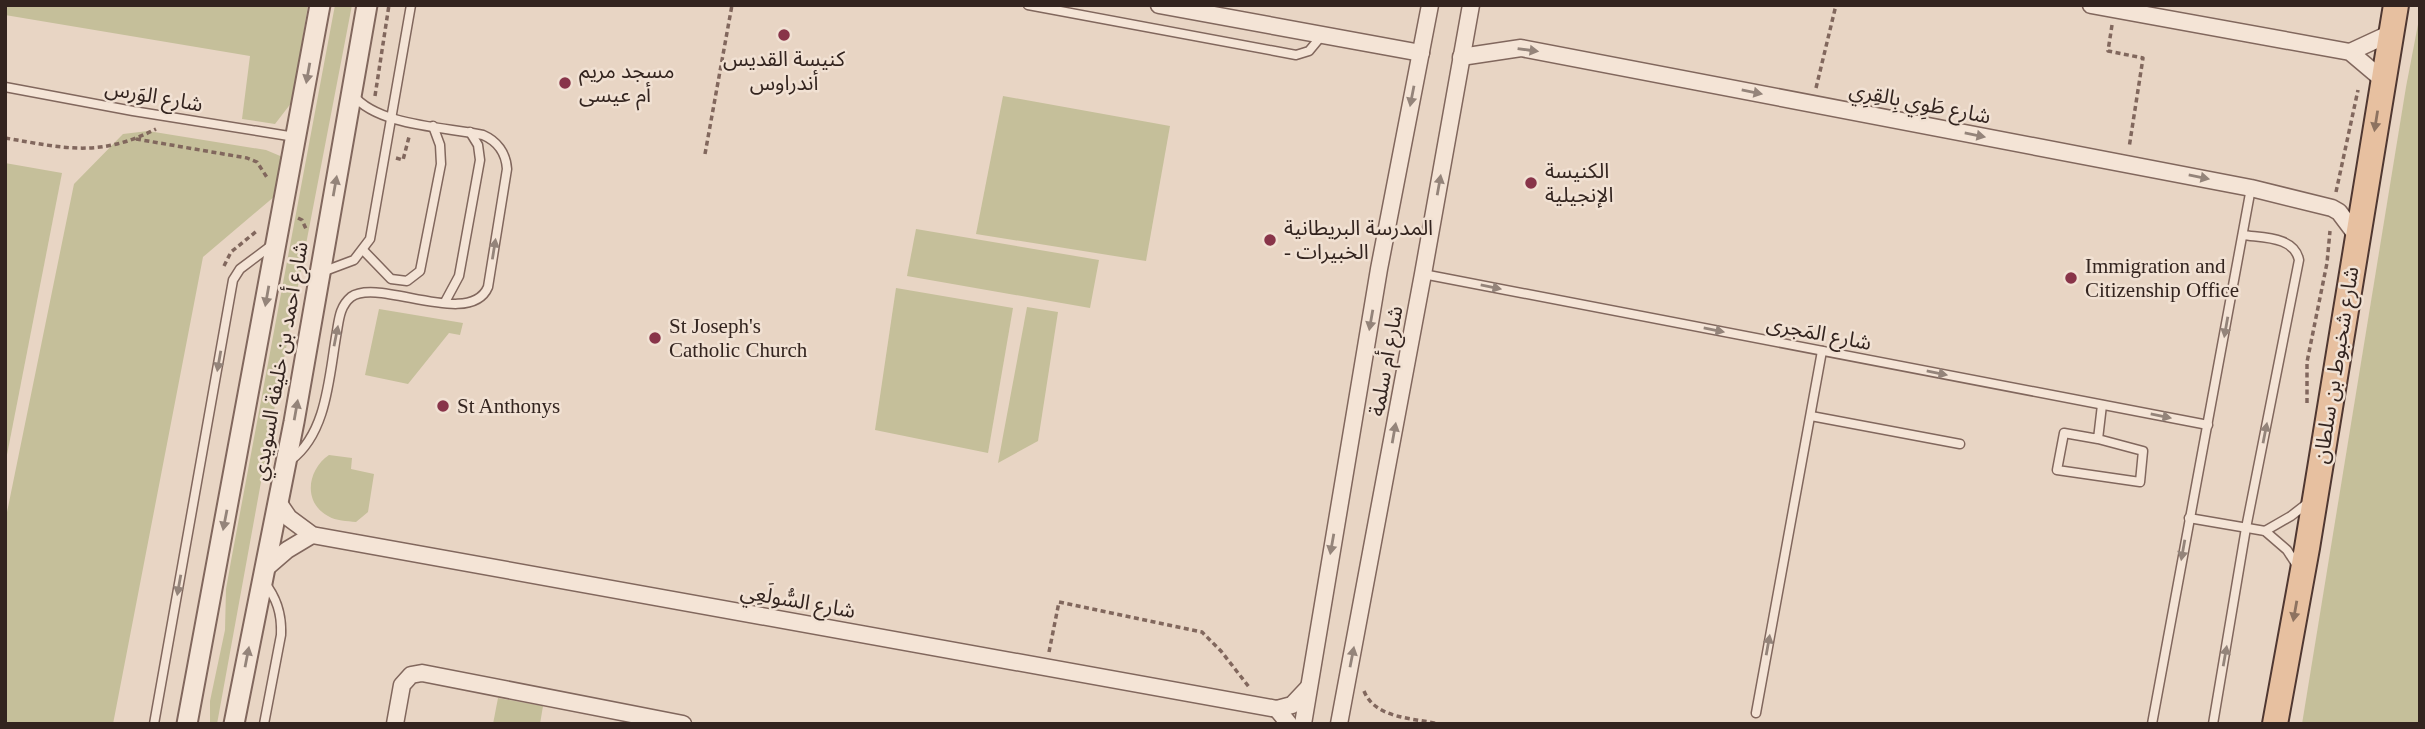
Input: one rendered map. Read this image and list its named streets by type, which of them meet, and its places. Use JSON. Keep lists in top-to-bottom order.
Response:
{
  "streets": {
    "main road": ["شارع شخبوط بن سلطان"],
    "street": [
      "شارع طَوِي بِالقِرِي",
      "شارع أحمد بن خليفة السويدي",
      "شارع أم سلمة",
      "شارع السُّولَعِي"
    ],
    "lane": ["شارع الوَرس", "شارع المَجرى"]
  },
  "crossings": [
    ["شارع الوَرس", "شارع أحمد بن خليفة السويدي"],
    ["شارع طَوِي بِالقِرِي", "شارع أم سلمة"],
    ["شارع المَجرى", "شارع أم سلمة"],
    ["شارع أحمد بن خليفة السويدي", "شارع السُّولَعِي"]
  ],
  "one_way": ["شارع طَوِي بِالقِرِي", "شارع المَجرى", "شارع شخبوط بن سلطان"],
  "places": [
    "كنيسة القديس أندراوس",
    "مسجد مريم أم عيسى",
    "الكنيسة الإنجيلية",
    "المدرسة البريطانية - الخبيرات",
    "Immigration and Citizenship Office",
    "St Joseph's Catholic Church",
    "St Anthonys"
  ]
}
